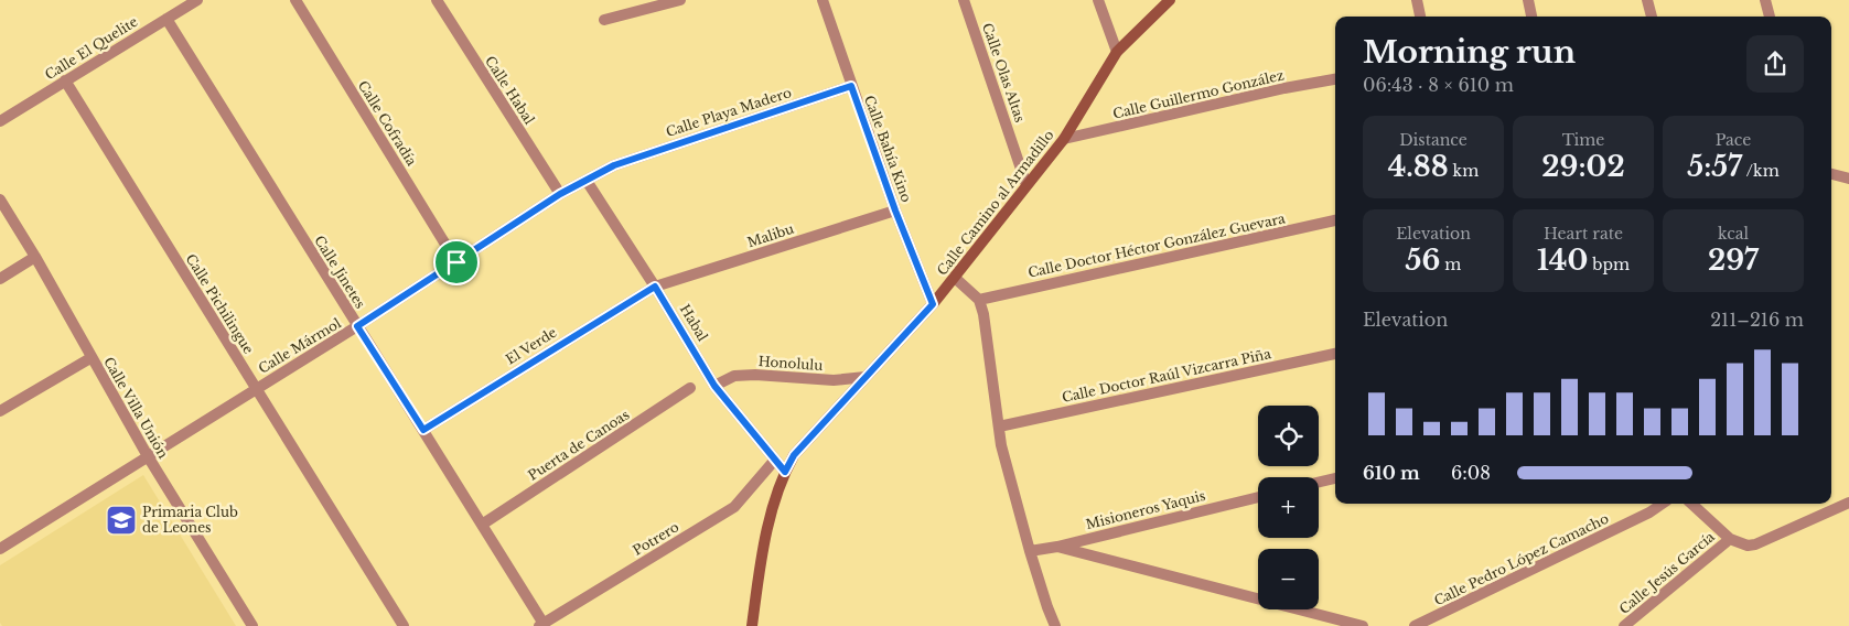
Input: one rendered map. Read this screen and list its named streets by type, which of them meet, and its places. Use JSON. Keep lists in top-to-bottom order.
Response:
{
  "streets": {
    "street": [
      "Calle El Quelite",
      "Calle Olas Altas",
      "Calle Habal",
      "Calle Guillermo González",
      "Calle Playa Madero",
      "Calle Cofradía",
      "Calle Bahía Kino",
      "Calle Camino al Armadillo",
      "Malibu",
      "Calle Doctor Héctor González Guevara",
      "Calle Jinetes",
      "Calle Pichilingue",
      "Habal",
      "Calle Mármol",
      "El Verde",
      "Honolulu",
      "Calle Doctor Raúl Vizcarra Piña",
      "Calle Villa Unión",
      "Puerta de Canoas",
      "Misioneros Yaquis",
      "Potrero",
      "Calle Pedro López Camacho",
      "Calle Jesús García"
    ]
  },
  "crossings": [
    ["Calle El Quelite", "Calle Jinetes"],
    ["Calle El Quelite", "Calle Pichilingue"],
    ["Calle Olas Altas", "Calle Camino al Armadillo"],
    ["Calle Habal", "Calle Mármol"],
    ["Calle Guillermo González", "Calle Camino al Armadillo"],
    ["Calle Playa Madero", "Calle Bahía Kino"],
    ["Calle Playa Madero", "Calle Mármol"],
    ["Calle Cofradía", "Calle Mármol"],
    ["Calle Bahía Kino", "Calle Camino al Armadillo"],
    ["Calle Bahía Kino", "Malibu"],
    ["Calle Camino al Armadillo", "Habal"],
    ["Calle Camino al Armadillo", "Honolulu"],
    ["Malibu", "Habal"],
    ["Malibu", "El Verde"],
    ["Calle Jinetes", "Calle Mármol"],
    ["Calle Jinetes", "El Verde"],
    ["Calle Jinetes", "Puerta de Canoas"],
    ["Calle Jinetes", "Potrero"],
    ["Calle Pichilingue", "Calle Mármol"],
    ["Habal", "Calle Mármol"],
    ["Habal", "El Verde"],
    ["Habal", "Honolulu"],
    ["Habal", "Potrero"],
    ["Calle Mármol", "Calle Villa Unión"]
  ],
  "places": {
    "school or university": ["Primaria Club de Leones"]
  },
  "page": {
    "heading": ["Morning run", "06:43 · 8 × 610 m"],
    "stats": [
      ["Distance", "4.88 km"],
      ["Time", "29:02"],
      ["Pace", "5:57 /km"],
      ["Elevation", "56 m"],
      ["Heart rate", "140 bpm"],
      ["kcal", "297"]
    ],
    "chart": ["Elevation", "211–216 m"],
    "map_buttons": ["+", "−"],
    "list": [
      {
        "name": "610 m",
        "note": "6:08"
      }
    ]
  }
}
